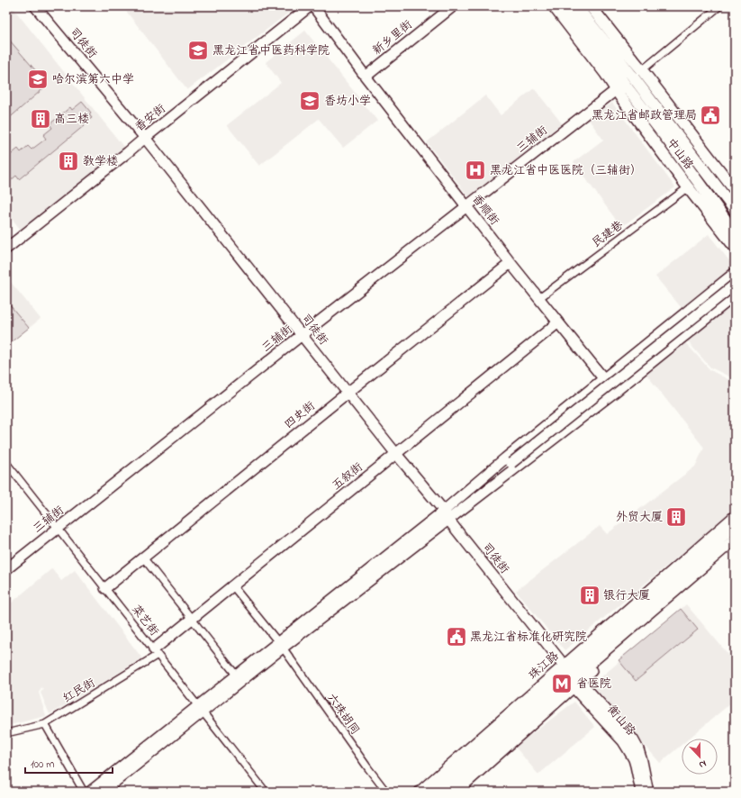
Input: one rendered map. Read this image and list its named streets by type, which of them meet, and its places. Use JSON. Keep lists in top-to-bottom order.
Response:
{
  "streets": {
    "main road": ["中山路"],
    "street": [
      "新乡里街",
      "司徒街",
      "香安街",
      "三辅街",
      "香顺街",
      "民建巷",
      "四史街",
      "五叙街",
      "菜艺街",
      "珠江路",
      "红民街",
      "六珠胡同",
      "衡山路"
    ]
  },
  "crossings": [
    ["新乡里街", "香顺街"],
    ["司徒街", "香安街"],
    ["司徒街", "三辅街"],
    ["司徒街", "四史街"],
    ["司徒街", "五叙街"],
    ["司徒街", "珠江路"],
    ["司徒街", "衡山路"],
    ["三辅街", "中山路"],
    ["三辅街", "香顺街"],
    ["三辅街", "菜艺街"],
    ["中山路", "民建巷"],
    ["香顺街", "民建巷"],
    ["香顺街", "四史街"],
    ["香顺街", "五叙街"],
    ["四史街", "菜艺街"],
    ["五叙街", "菜艺街"],
    ["五叙街", "红民街"],
    ["五叙街", "六珠胡同"],
    ["菜艺街", "红民街"],
    ["珠江路", "衡山路"]
  ],
  "places": {
    "school or university": ["黑龙江省中医药科学院", "哈尔滨第六中学", "香坊小学"],
    "public building": ["黑龙江省邮政管理局", "黑龙江省标准化研究院"],
    "building": [
      "高三楼",
      "教学楼",
      "外贸大厦",
      "银行大厦"
    ],
    "hospital": ["黑龙江省中医医院（三辅街）"],
    "metro station": ["省医院"]
  },
  "scale_bar": "100 m",
  "north": "bottom"
}
